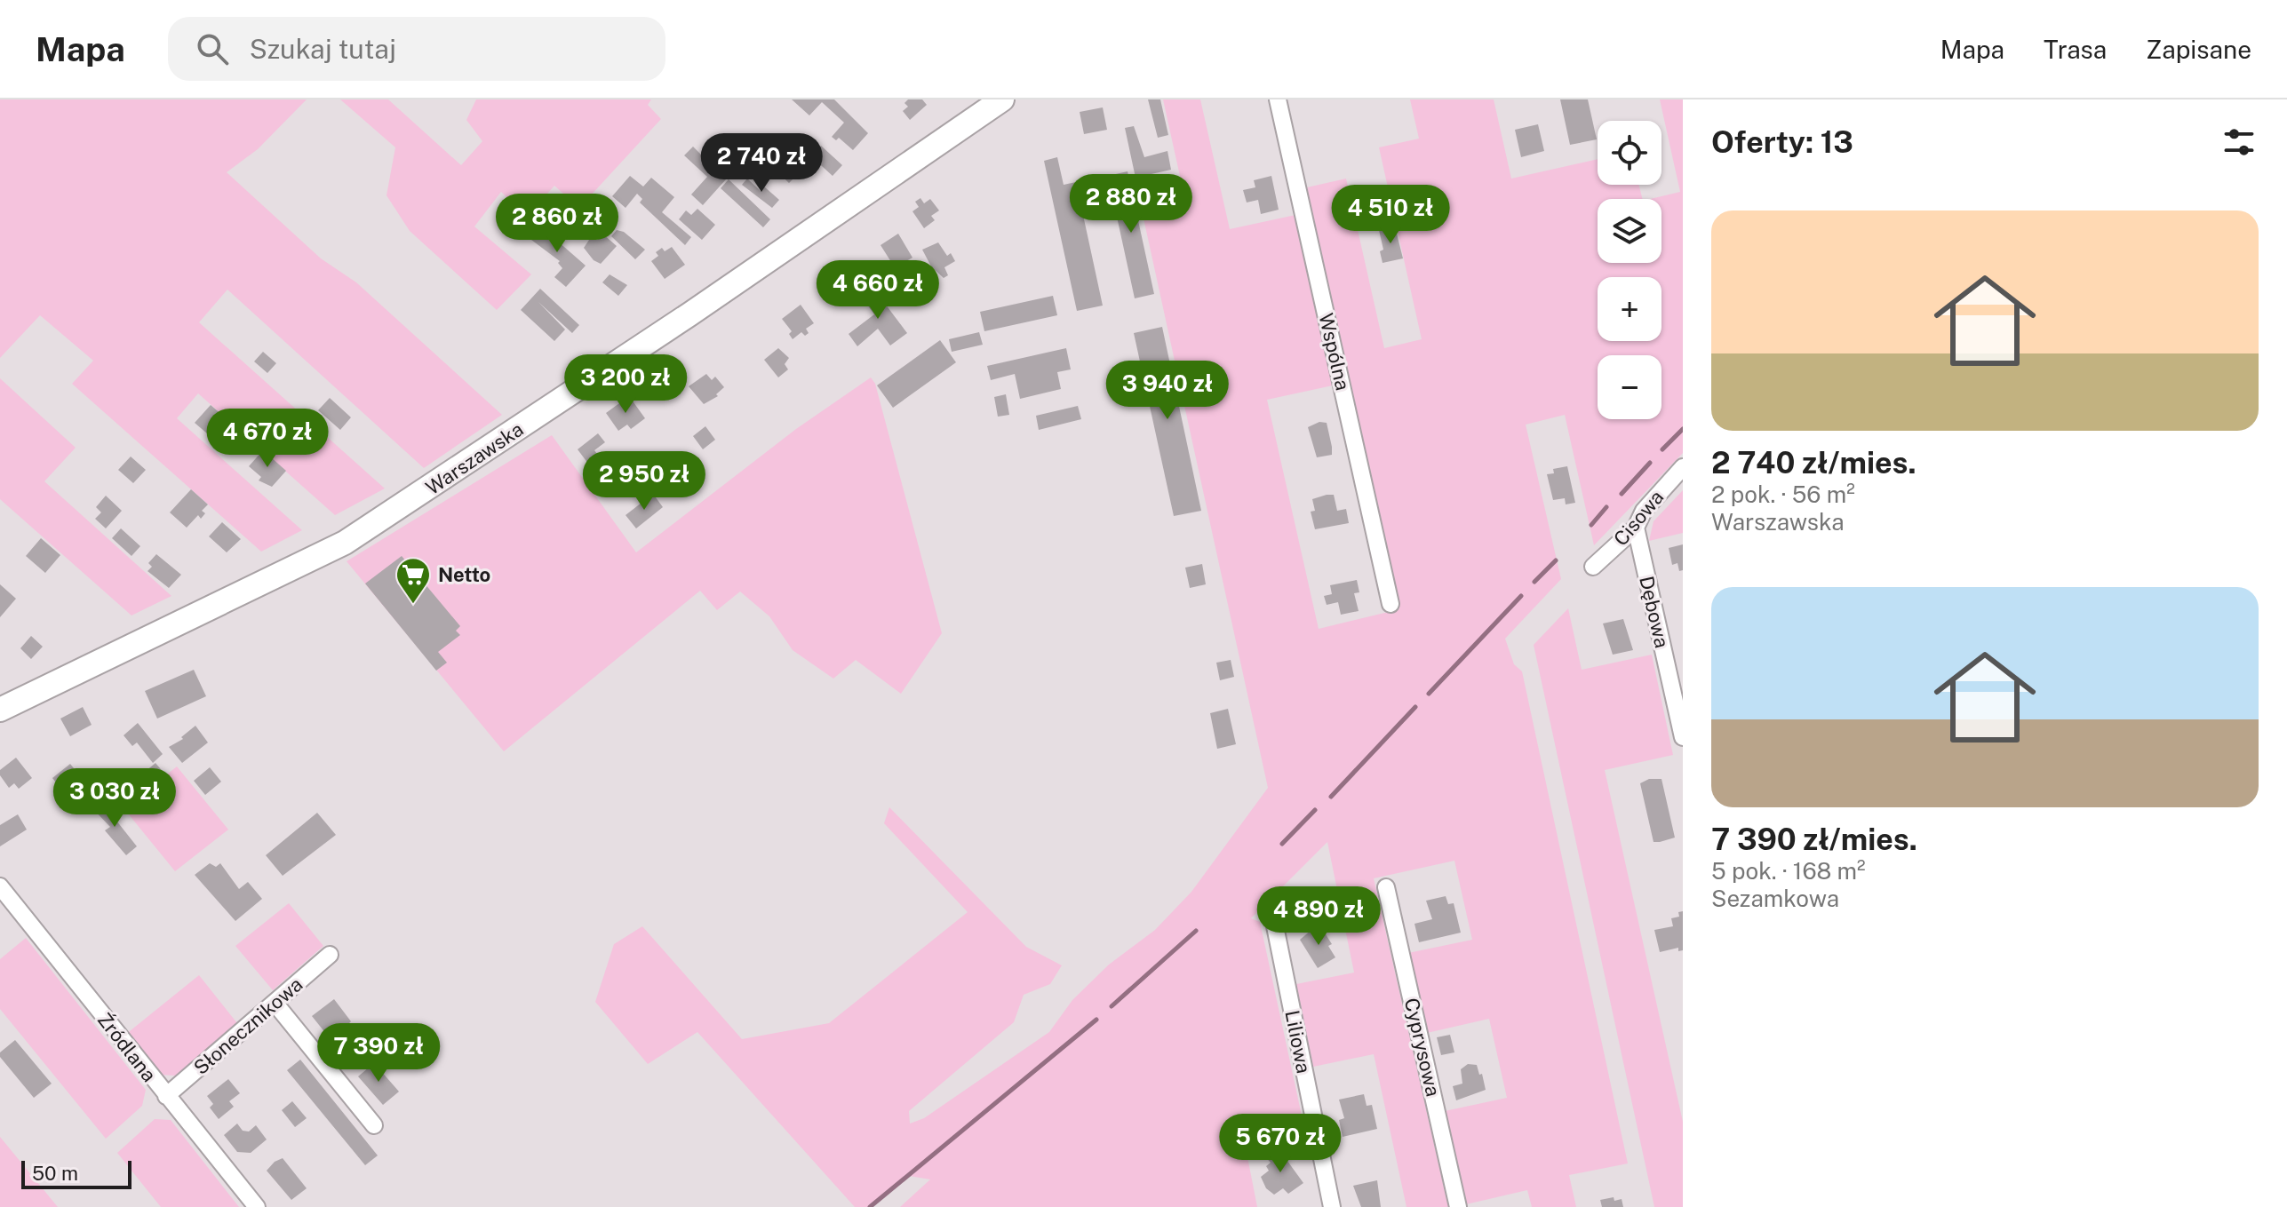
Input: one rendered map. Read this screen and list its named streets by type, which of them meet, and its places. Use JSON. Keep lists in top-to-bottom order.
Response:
{
  "streets": {
    "main road": ["Warszawska"],
    "street": [
      "Wspólna",
      "Cisowa",
      "Dębowa",
      "Słonecznikowa",
      "Liliowa",
      "Źródlana",
      "Cyprysowa"
    ]
  },
  "crossings": [
    ["Cisowa", "Dębowa"],
    ["Słonecznikowa", "Źródlana"]
  ],
  "places": {
    "supermarket": ["Netto"]
  },
  "scale_bar": "50 m",
  "page": {
    "header": "Mapa",
    "search": "Szukaj tutaj",
    "nav": ["Mapa", "Trasa", "Zapisane"],
    "heading": "Oferty: 13",
    "map_buttons": ["+", "−"],
    "price": [
      "2 740 zł",
      "2 880 zł",
      "4 510 zł",
      "2 860 zł",
      "4 660 zł",
      "3 200 zł",
      "3 940 zł",
      "4 670 zł",
      "2 950 zł",
      "3 030 zł",
      "4 890 zł",
      "7 390 zł",
      "5 670 zł"
    ],
    "list": [
      {
        "name": "2 740 zł/mies.",
        "note": "2 pok. · 56 m² · Warszawska"
      },
      {
        "name": "7 390 zł/mies.",
        "note": "5 pok. · 168 m² · Sezamkowa"
      }
    ],
    "scale": "50 m"
  }
}
